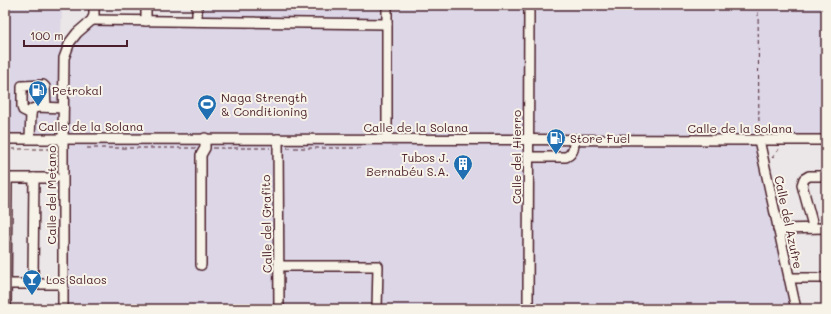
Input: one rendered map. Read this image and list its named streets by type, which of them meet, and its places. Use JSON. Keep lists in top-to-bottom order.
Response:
{
  "streets": {
    "street": [
      "Calle de la Solana",
      "Calle del Hierro",
      "Calle del Metano",
      "Calle del Azufre",
      "Calle del Grafito"
    ]
  },
  "crossings": [
    ["Calle de la Solana", "Calle del Hierro"],
    ["Calle de la Solana", "Calle del Metano"],
    ["Calle de la Solana", "Calle del Azufre"],
    ["Calle de la Solana", "Calle del Grafito"]
  ],
  "places": {
    "fuel station": ["Petrokal", "Store Fuel"],
    "sports": ["Naga Strength & Conditioning"],
    "building": ["Tubos J. Bernabéu S.A."],
    "bar": ["Los Salaos"]
  },
  "scale_bar": "100 m"
}
